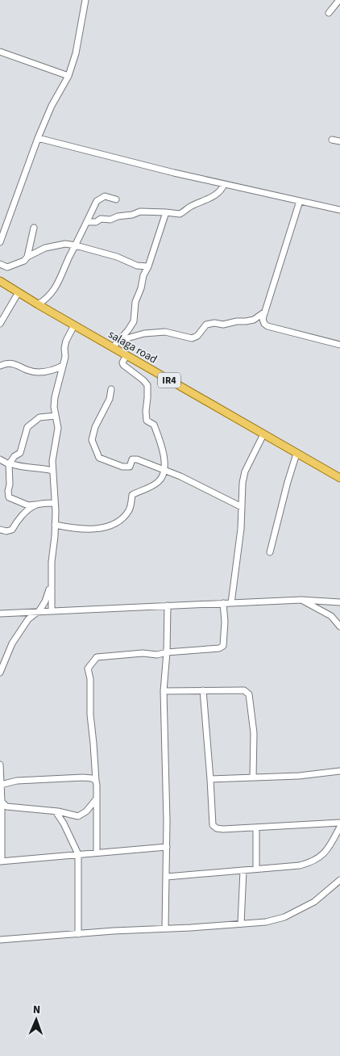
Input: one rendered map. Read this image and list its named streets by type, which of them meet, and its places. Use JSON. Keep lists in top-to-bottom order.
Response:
{
  "streets": {
    "main road": ["salaga road", "IR4"]
  },
  "north": "top"
}
